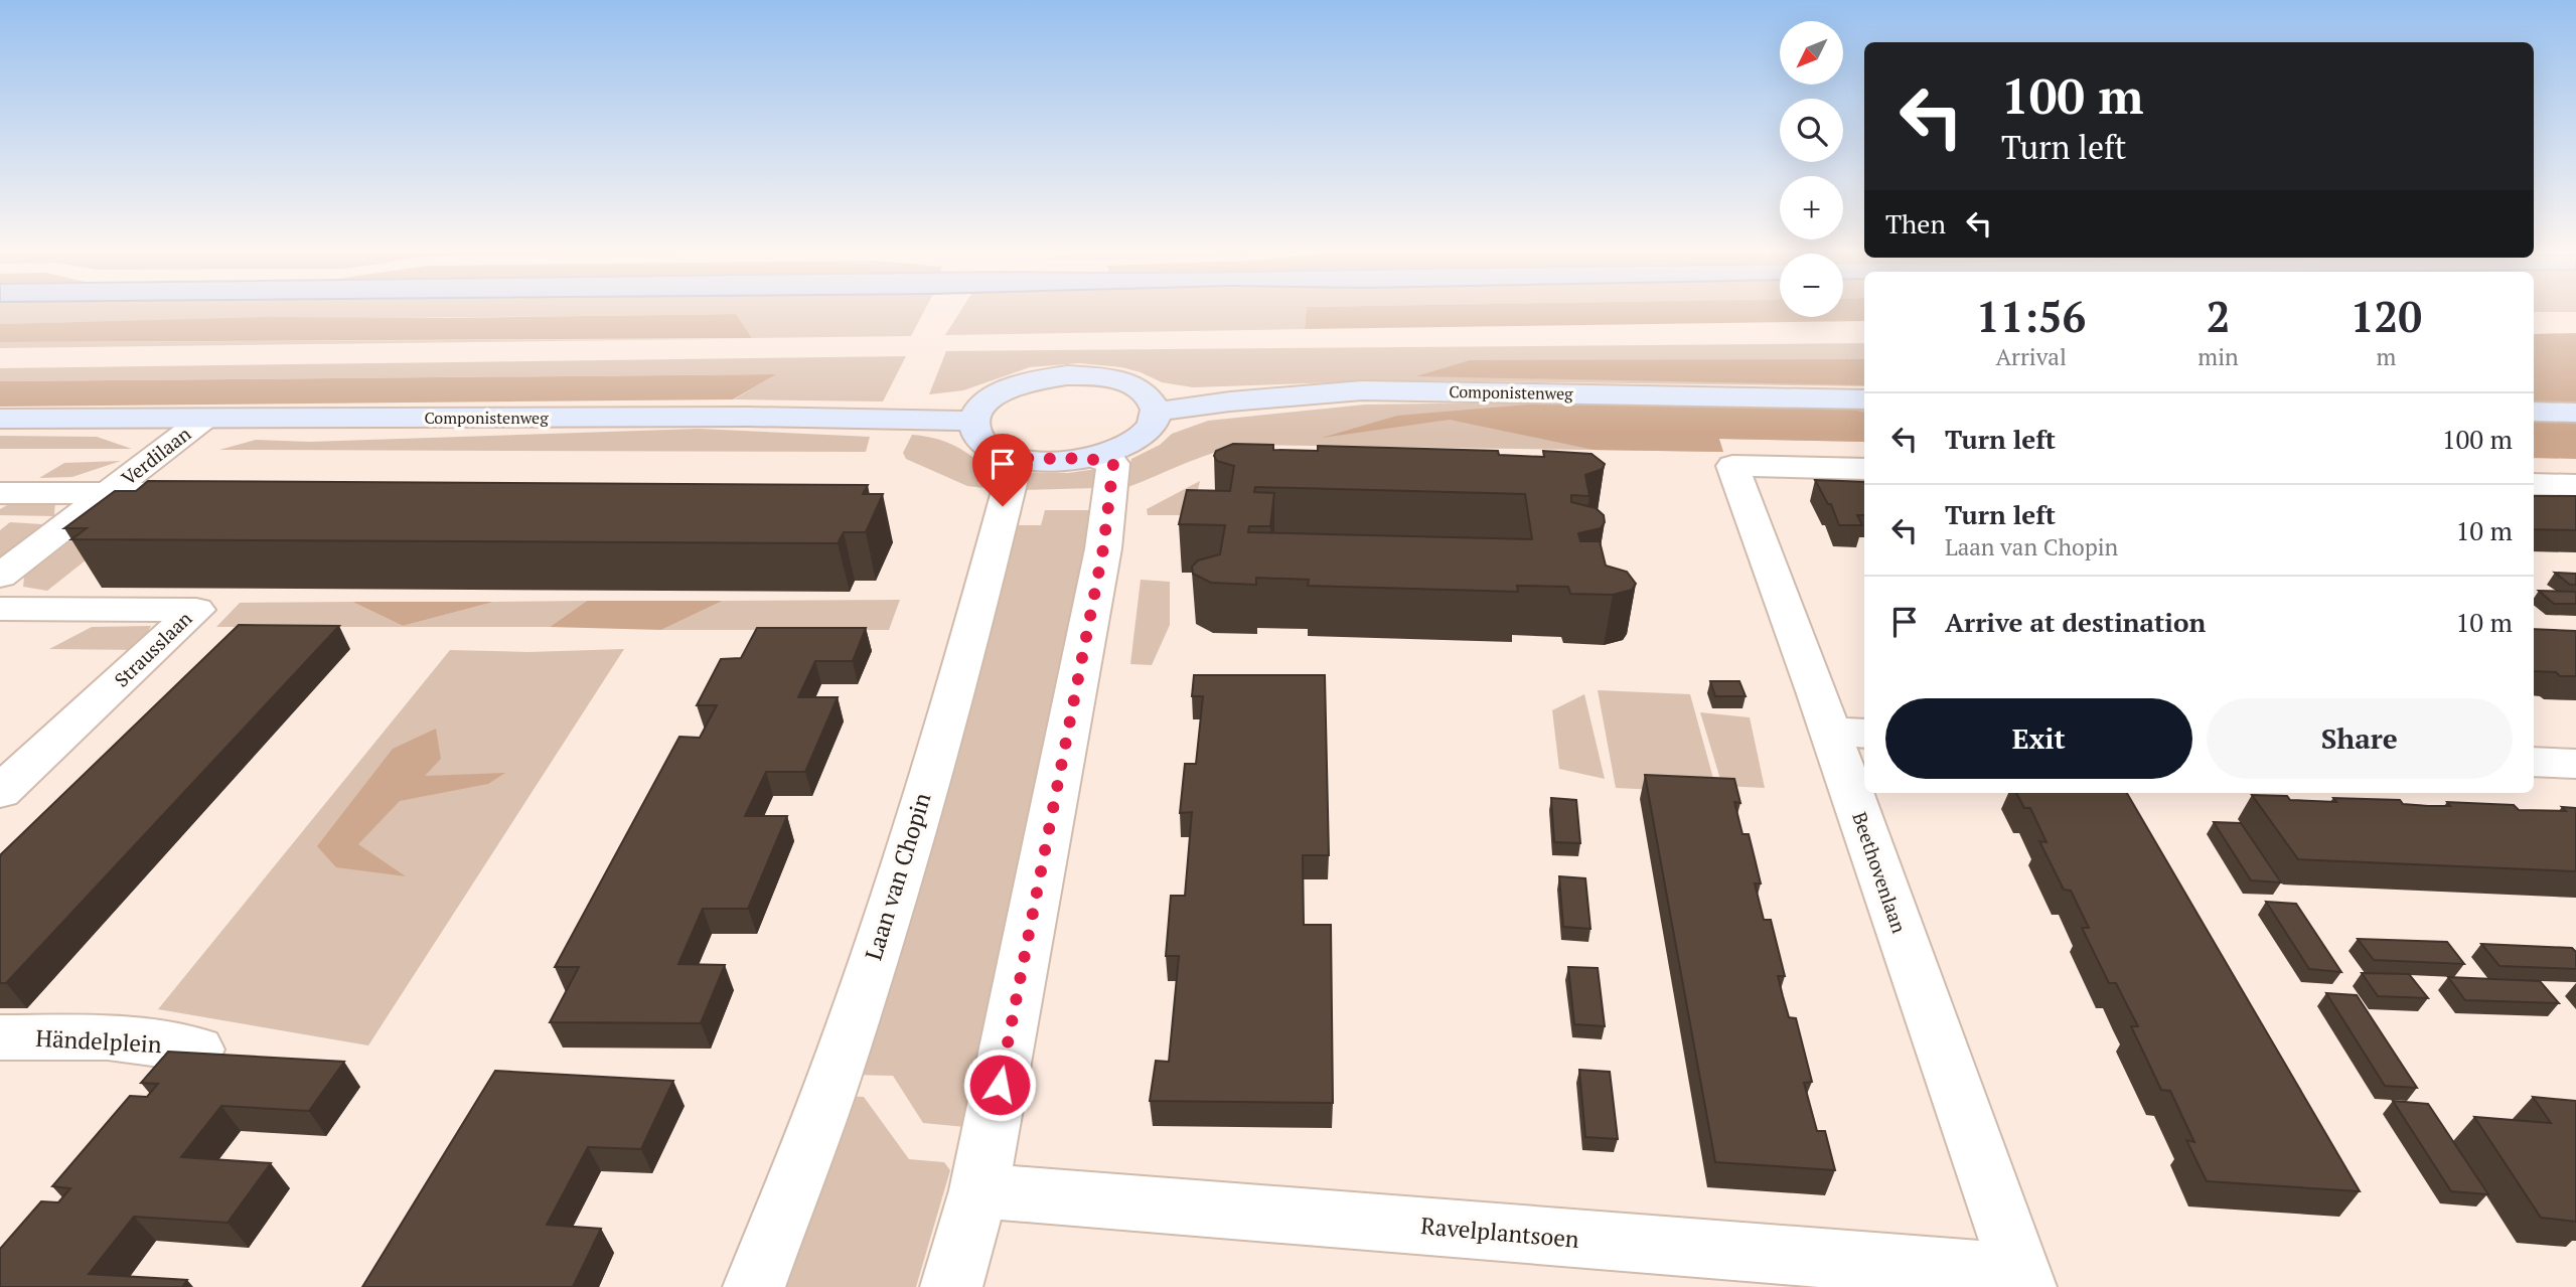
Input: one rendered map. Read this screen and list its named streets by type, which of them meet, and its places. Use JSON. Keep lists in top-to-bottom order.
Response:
{
  "streets": {
    "main road": ["Componistenweg"],
    "street": [
      "Verdilaan",
      "Strausslaan",
      "Beethovenlaan",
      "Laan van Chopin",
      "Händelplein",
      "Ravelplantsoen"
    ]
  },
  "crossings": [
    ["Componistenweg", "Verdilaan"],
    ["Beethovenlaan", "Ravelplantsoen"]
  ],
  "north": "bottom left",
  "page": {
    "map_buttons": ["+", "−"],
    "turn": ["100 m", "Turn left"],
    "then": "Then",
    "eta": [
      "11:56",
      "Arrival",
      "2",
      "min",
      "120",
      "m"
    ],
    "list": [
      {
        "name": "Turn left",
        "value": "100 m"
      },
      {
        "name": "Turn left",
        "note": "Laan van Chopin",
        "value": "10 m"
      },
      {
        "name": "Arrive at destination",
        "value": "10 m"
      }
    ],
    "buttons": ["Exit", "Share"]
  }
}
